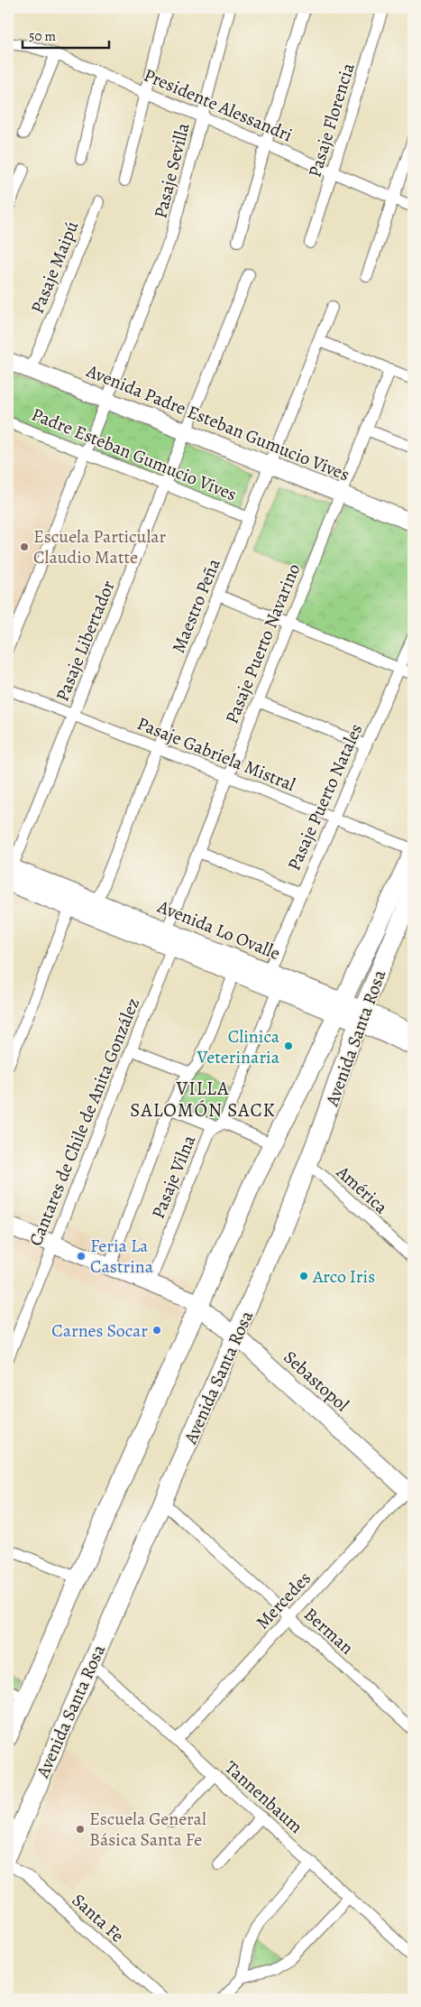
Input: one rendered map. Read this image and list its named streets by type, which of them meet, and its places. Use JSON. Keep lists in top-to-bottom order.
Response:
{
  "streets": {
    "main road": ["Avenida Santa Rosa"],
    "street": [
      "Presidente Alessandri",
      "Pasaje Florencia",
      "Pasaje Sevilla",
      "Pasaje Maipú",
      "Avenida Padre Esteban Gumucio Vives",
      "Padre Esteban Gumucio Vives",
      "Maestro Peña",
      "Pasaje Libertador",
      "Pasaje Puerto Navarino",
      "Pasaje Gabriela Mistral",
      "Pasaje Puerto Natales",
      "Avenida Lo Ovalle",
      "Cantares de Chile de Anita González",
      "Pasaje Vilna",
      "América",
      "Sebastopol",
      "Mercedes",
      "Berman",
      "Tannenbaum",
      "Santa Fe"
    ]
  },
  "crossings": [
    ["Presidente Alessandri", "Pasaje Florencia"],
    ["Presidente Alessandri", "Pasaje Sevilla"],
    ["Pasaje Sevilla", "Avenida Padre Esteban Gumucio Vives"],
    ["Pasaje Sevilla", "Padre Esteban Gumucio Vives"],
    ["Pasaje Maipú", "Avenida Padre Esteban Gumucio Vives"],
    ["Avenida Padre Esteban Gumucio Vives", "Maestro Peña"],
    ["Avenida Padre Esteban Gumucio Vives", "Pasaje Libertador"],
    ["Avenida Padre Esteban Gumucio Vives", "Pasaje Puerto Navarino"],
    ["Padre Esteban Gumucio Vives", "Maestro Peña"],
    ["Padre Esteban Gumucio Vives", "Pasaje Libertador"],
    ["Maestro Peña", "Pasaje Gabriela Mistral"],
    ["Maestro Peña", "Avenida Lo Ovalle"],
    ["Pasaje Libertador", "Pasaje Gabriela Mistral"],
    ["Pasaje Libertador", "Avenida Lo Ovalle"],
    ["Pasaje Puerto Navarino", "Pasaje Gabriela Mistral"],
    ["Pasaje Puerto Navarino", "Avenida Lo Ovalle"],
    ["Pasaje Gabriela Mistral", "Pasaje Puerto Natales"],
    ["Pasaje Gabriela Mistral", "Avenida Santa Rosa"],
    ["Pasaje Puerto Natales", "Avenida Lo Ovalle"],
    ["Avenida Lo Ovalle", "Avenida Santa Rosa"],
    ["Avenida Lo Ovalle", "Cantares de Chile de Anita González"],
    ["Avenida Lo Ovalle", "Pasaje Vilna"],
    ["Avenida Santa Rosa", "América"],
    ["Avenida Santa Rosa", "Sebastopol"],
    ["Avenida Santa Rosa", "Berman"],
    ["Avenida Santa Rosa", "Tannenbaum"],
    ["Cantares de Chile de Anita González", "Sebastopol"],
    ["Pasaje Vilna", "Sebastopol"],
    ["Sebastopol", "Mercedes"],
    ["Mercedes", "Berman"],
    ["Mercedes", "Tannenbaum"]
  ],
  "districts": ["VILLA SALOMÓN SACK"],
  "places": [
    "Escuela Particular Claudio Matte",
    "Clinica Veterinaria",
    "Feria La Castrina",
    "Arco Iris",
    "Carnes Socar",
    "Escuela General Básica Santa Fe"
  ],
  "scale_bar": "50 m"
}
